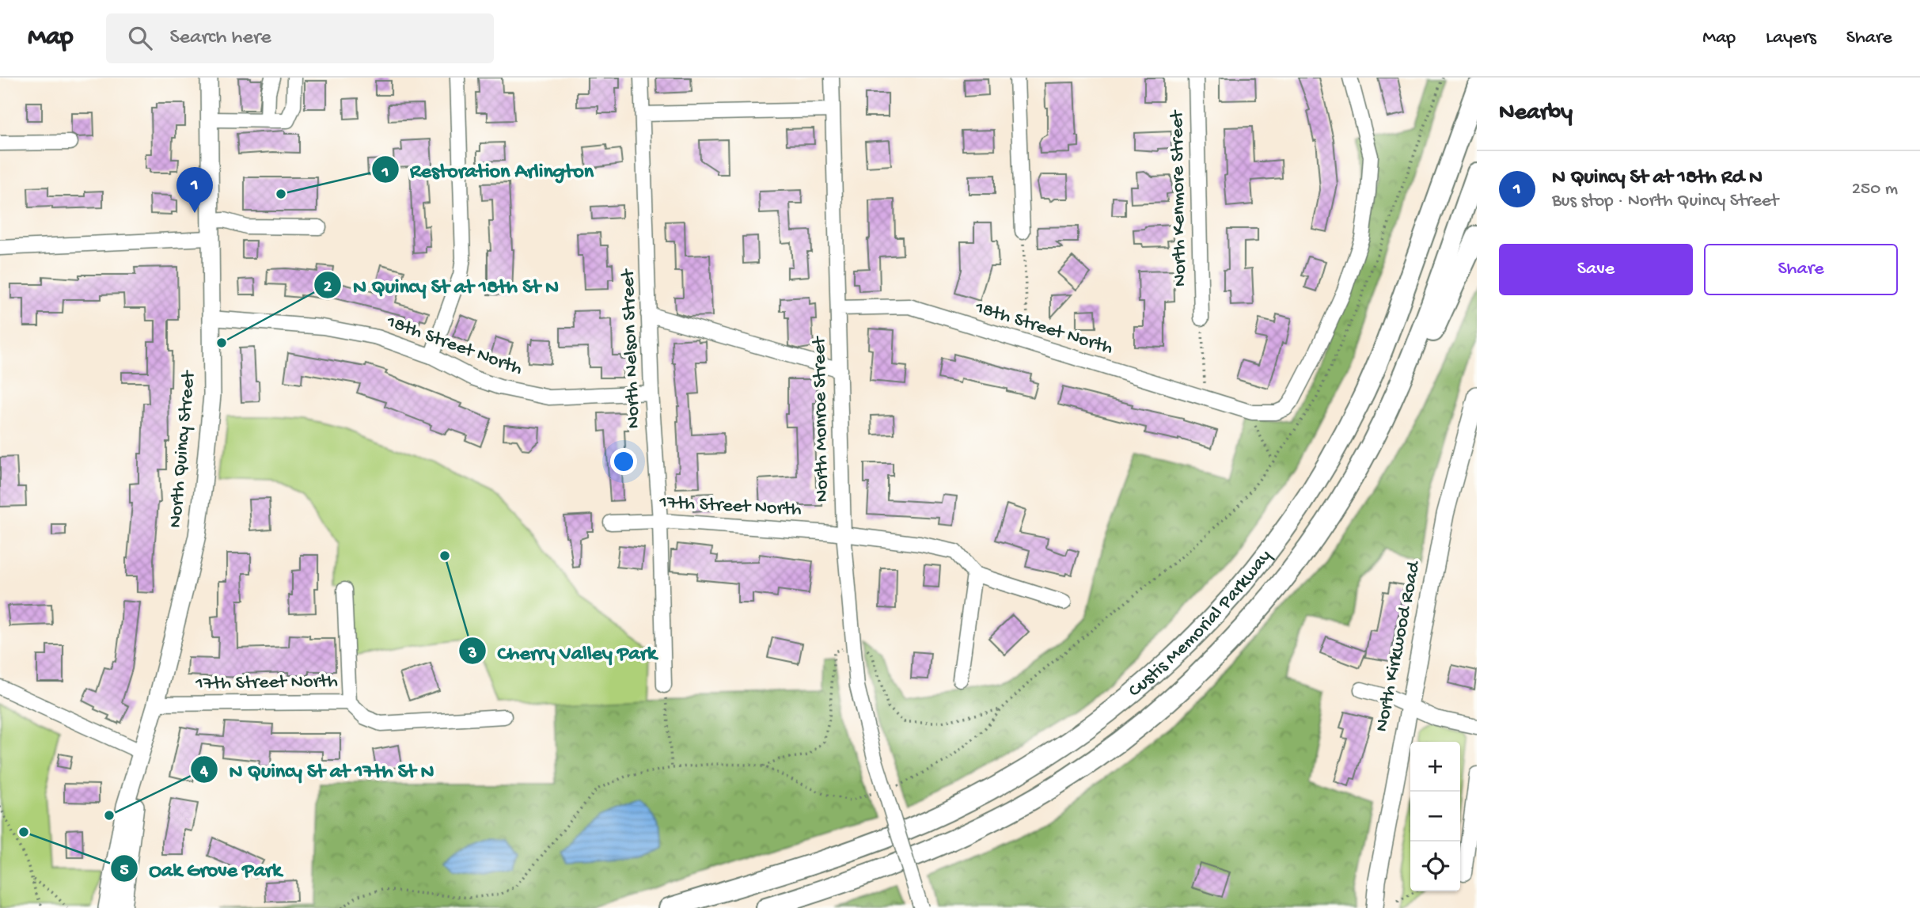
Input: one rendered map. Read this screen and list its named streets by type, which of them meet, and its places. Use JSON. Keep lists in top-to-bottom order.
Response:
{
  "streets": {
    "highway": ["Custis Memorial Parkway"],
    "main road": ["North Quincy Street", "North Kirkwood Road"],
    "street": [
      "North Kenmore Street",
      "18th Street North",
      "North Nelson Street",
      "North Monroe Street",
      "17th Street North"
    ]
  },
  "crossings": [
    ["18th Street North", "North Nelson Street"],
    ["18th Street North", "North Monroe Street"],
    ["18th Street North", "North Quincy Street"],
    ["North Nelson Street", "17th Street North"],
    ["North Monroe Street", "17th Street North"],
    ["North Quincy Street", "17th Street North"]
  ],
  "places": [
    "Restoration Arlington",
    "N Quincy St at 18th St N",
    "Cherry Valley Park",
    "N Quincy St at 17th St N",
    "Oak Grove Park"
  ],
  "page": {
    "header": "Map",
    "search": "Search here",
    "nav": ["Map", "Layers", "Share"],
    "heading": "Nearby",
    "list": [
      {
        "mark": "1",
        "name": "N Quincy St at 18th Rd N",
        "note": "Bus stop · North Quincy Street",
        "value": "250 m"
      }
    ],
    "pins": "1",
    "buttons": ["Save", "Share"],
    "map_buttons": ["+", "−"]
  }
}
